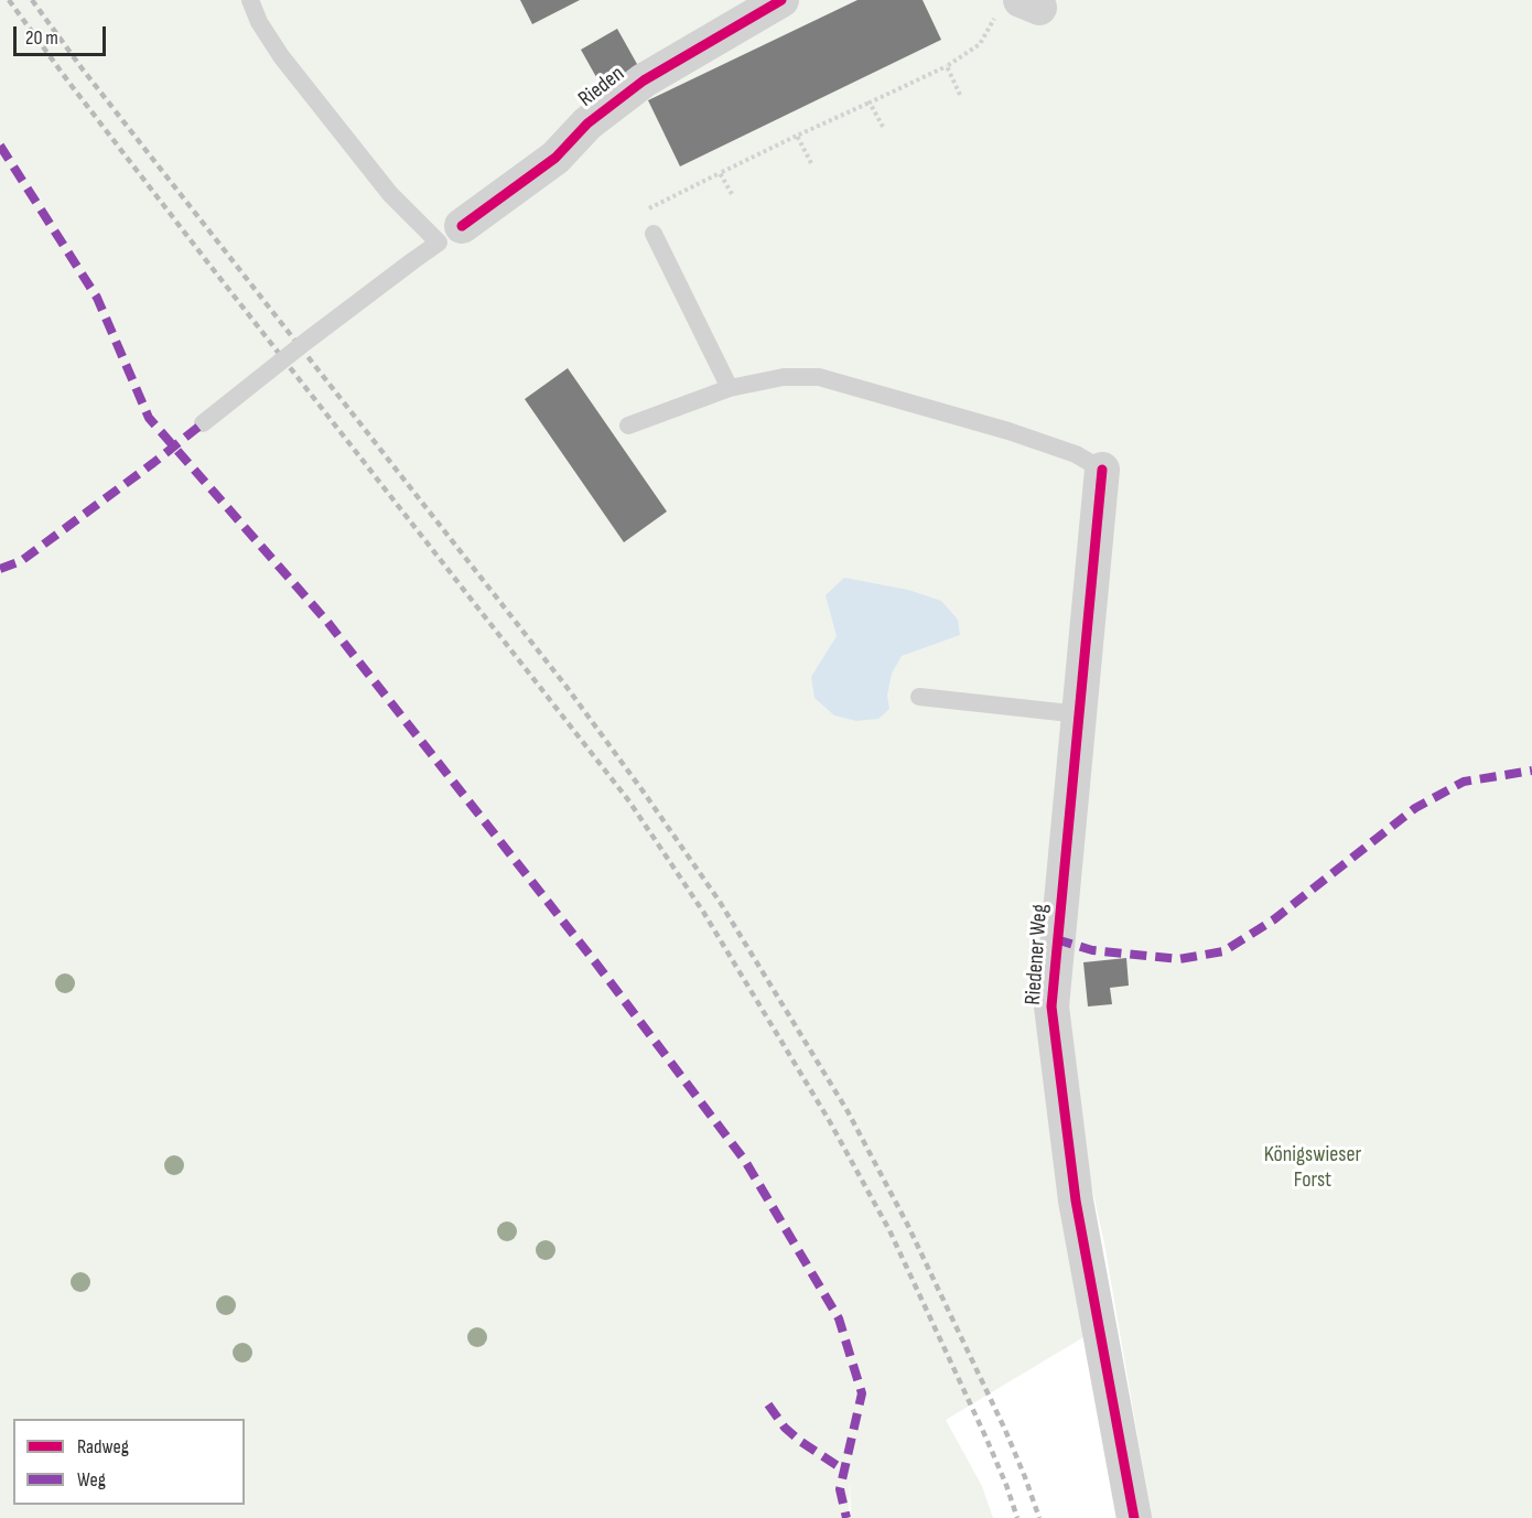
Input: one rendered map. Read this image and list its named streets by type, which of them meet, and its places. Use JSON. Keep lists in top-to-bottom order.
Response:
{
  "streets": {
    "street": ["Rieden", "Riedener Weg"]
  },
  "parks": ["Königswieser Forst"],
  "legend": ["Radweg", "Weg"],
  "scale_bar": "20 m"
}
